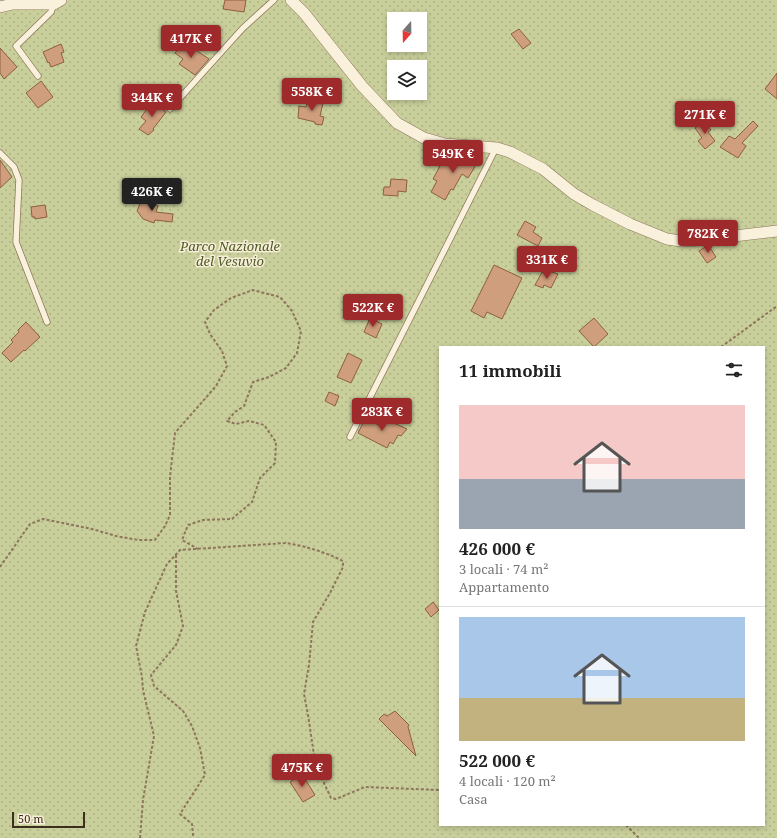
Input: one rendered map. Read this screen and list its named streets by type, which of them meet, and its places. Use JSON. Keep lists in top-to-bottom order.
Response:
{
  "parks": ["Parco Nazionale del Vesuvio"],
  "scale_bar": "50 m",
  "north": "bottom",
  "page": {
    "price": [
      "417K €",
      "558K €",
      "344K €",
      "271K €",
      "549K €",
      "426K €",
      "782K €",
      "331K €",
      "522K €",
      "283K €",
      "475K €"
    ],
    "heading": "11 immobili",
    "list": [
      {
        "name": "426 000 €",
        "note": "3 locali · 74 m² · Appartamento"
      },
      {
        "name": "522 000 €",
        "note": "4 locali · 120 m² · Casa"
      }
    ],
    "scale": "50 m"
  }
}
